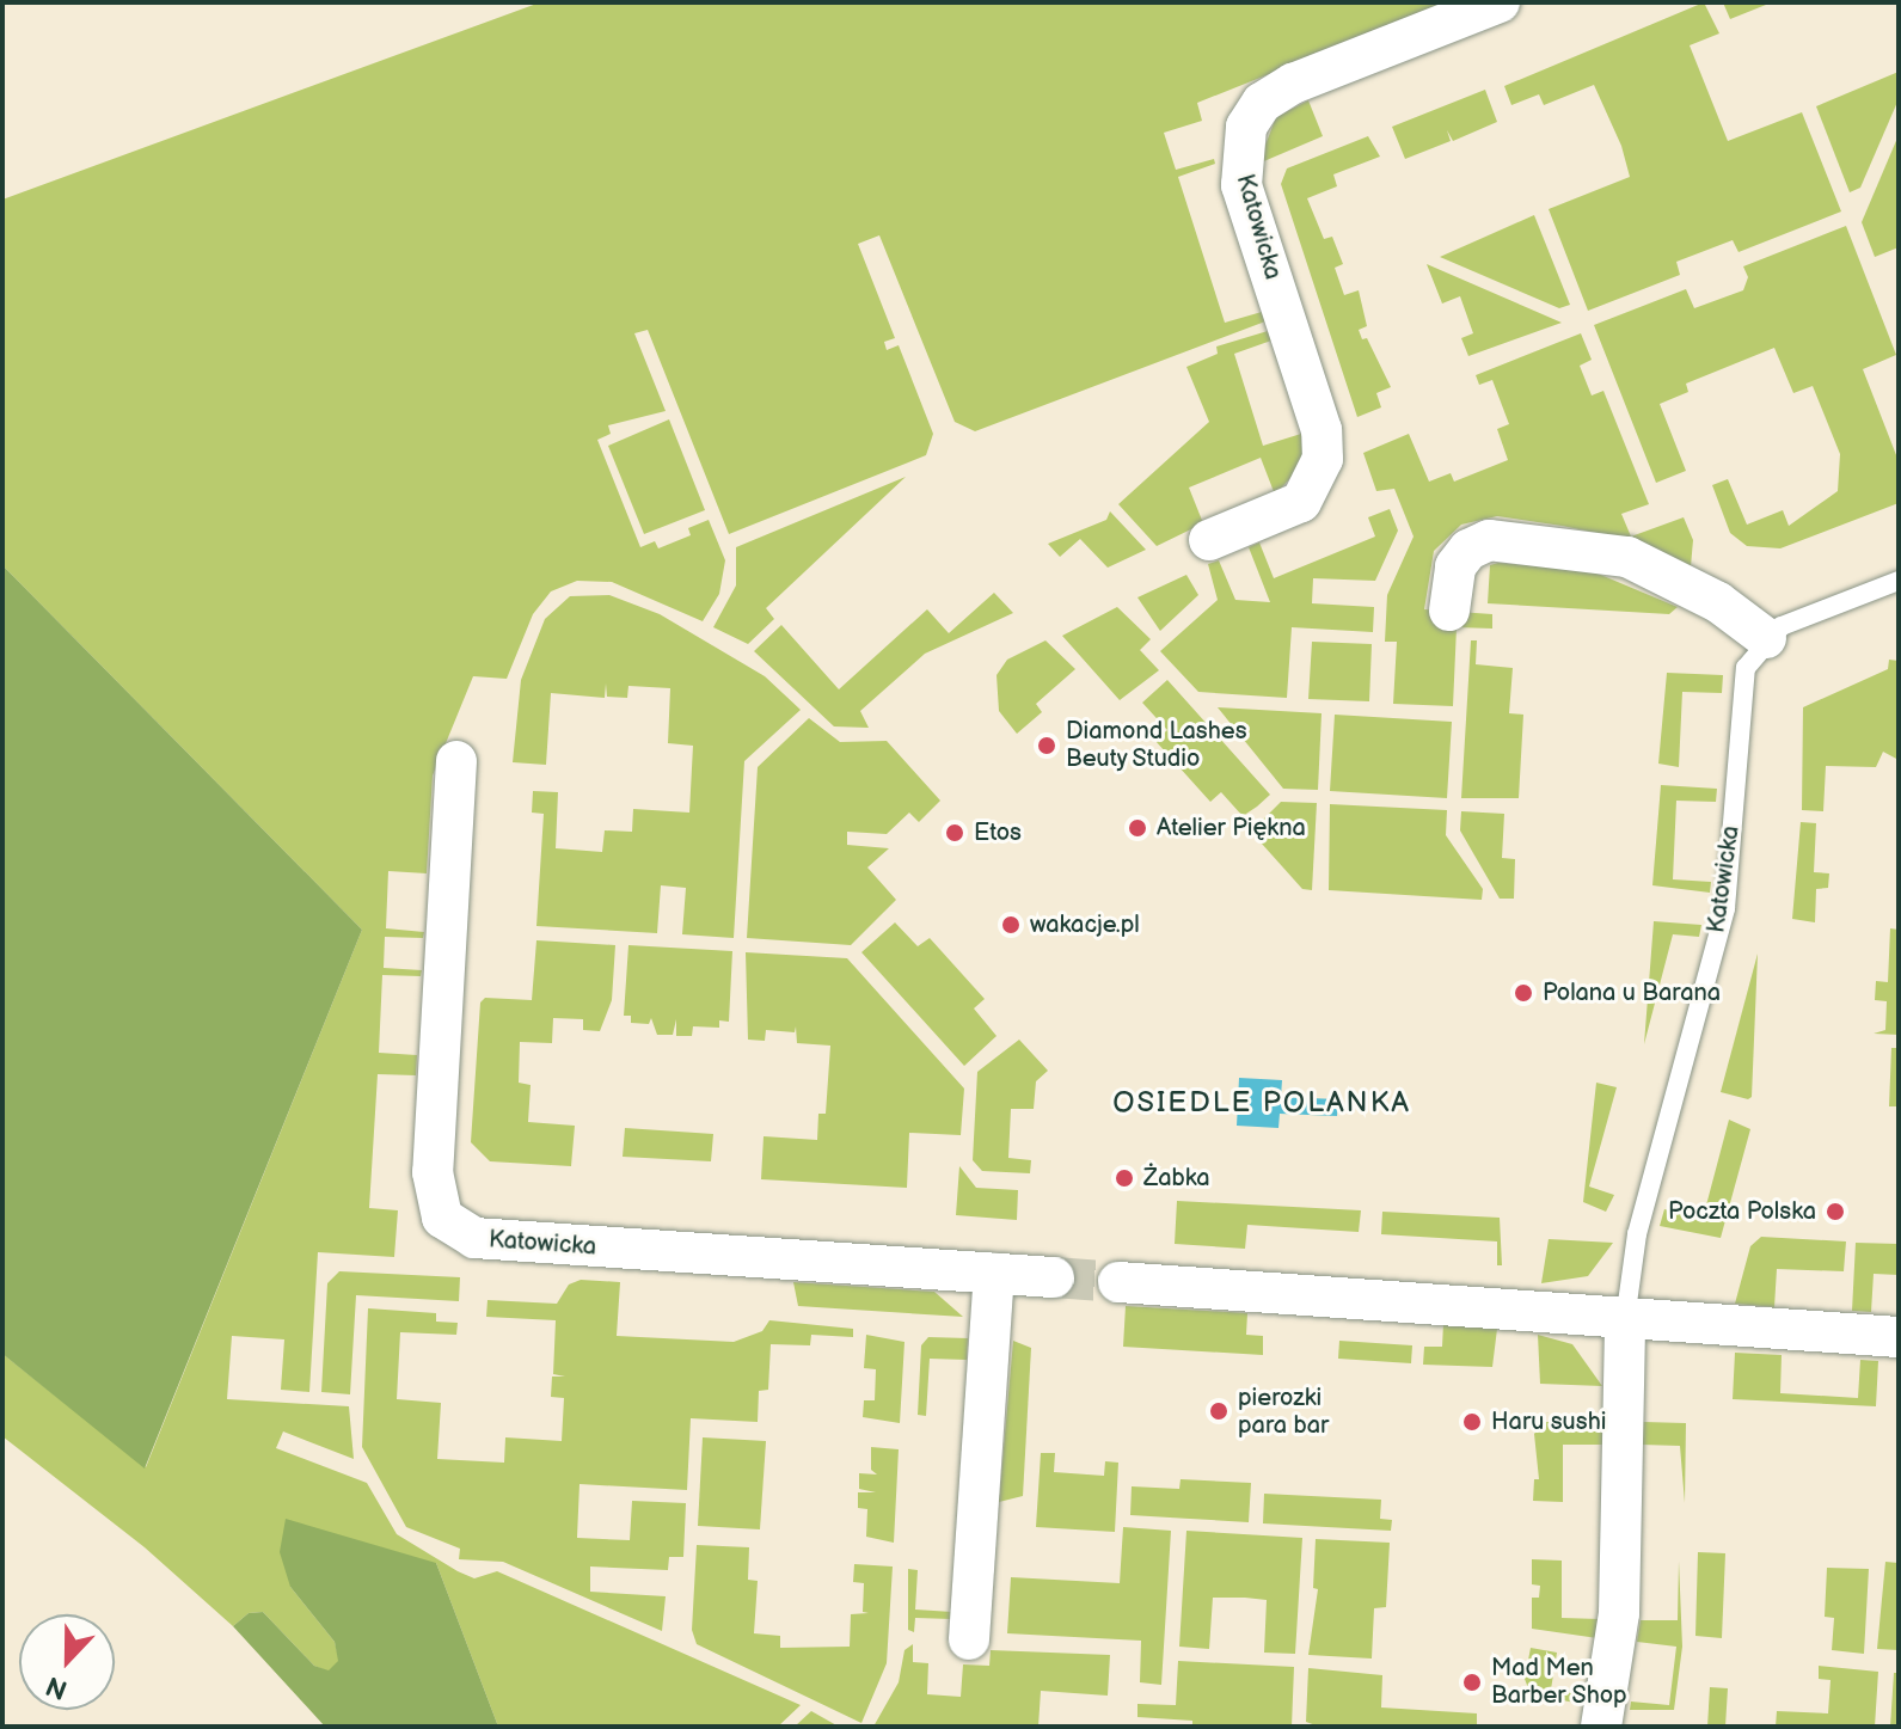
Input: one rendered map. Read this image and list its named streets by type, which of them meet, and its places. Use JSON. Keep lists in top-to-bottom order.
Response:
{
  "streets": {
    "street": ["Katowicka"]
  },
  "districts": ["OSIEDLE POLANKA"],
  "places": [
    "Diamond Lashes Beuty Studio",
    "Atelier Piękna",
    "Etos",
    "wakacje.pl",
    "Polana u Barana",
    "Żabka",
    "Poczta Polska",
    "pierozki para bar",
    "Haru sushi",
    "Mad Men Barber Shop"
  ],
  "north": "bottom"
}
